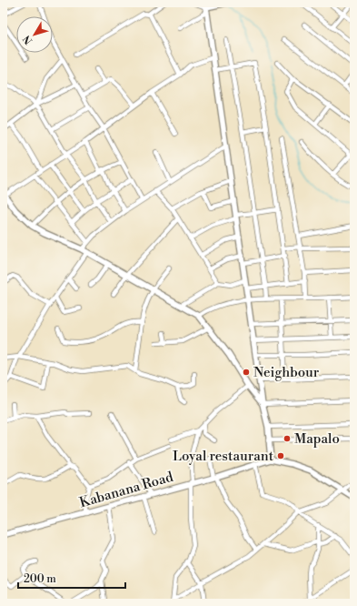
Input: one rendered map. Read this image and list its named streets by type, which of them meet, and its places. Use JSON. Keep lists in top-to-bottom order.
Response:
{
  "streets": {
    "street": ["Kabanana Road"]
  },
  "places": ["Neighbour", "Mapalo", "Loyal restaurant"],
  "scale_bar": "200 m",
  "north": "bottom left"
}
